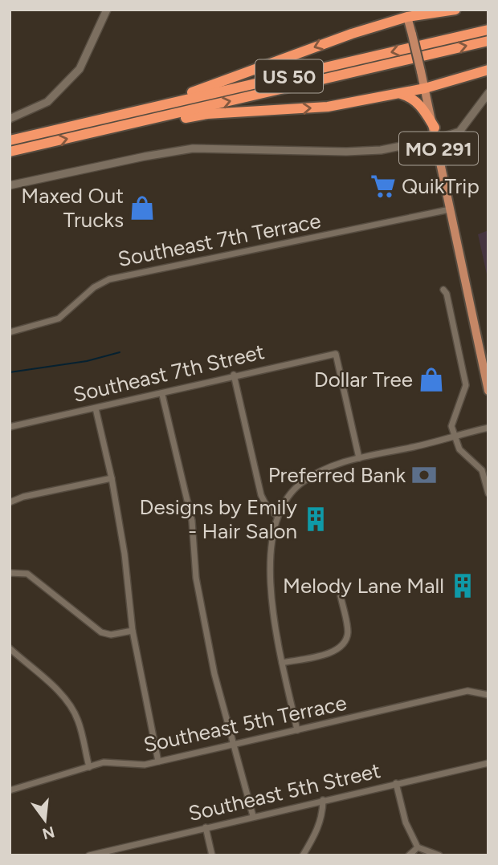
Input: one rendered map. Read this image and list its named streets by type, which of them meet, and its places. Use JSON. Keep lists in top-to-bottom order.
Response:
{
  "streets": {
    "highway": ["US 50"],
    "main road": ["MO 291"],
    "street": [
      "Southeast 7th Terrace",
      "Southeast 7th Street",
      "Southeast 5th Terrace",
      "Southeast 5th Street"
    ]
  },
  "crossings": [
    ["MO 291", "Southeast 7th Terrace"]
  ],
  "places": {
    "supermarket": ["QuikTrip"],
    "shop": ["Maxed Out Trucks", "Dollar Tree"],
    "bank": ["Preferred Bank"],
    "building": ["Designs by Emily - Hair Salon", "Melody Lane Mall"]
  },
  "north": "bottom"
}
